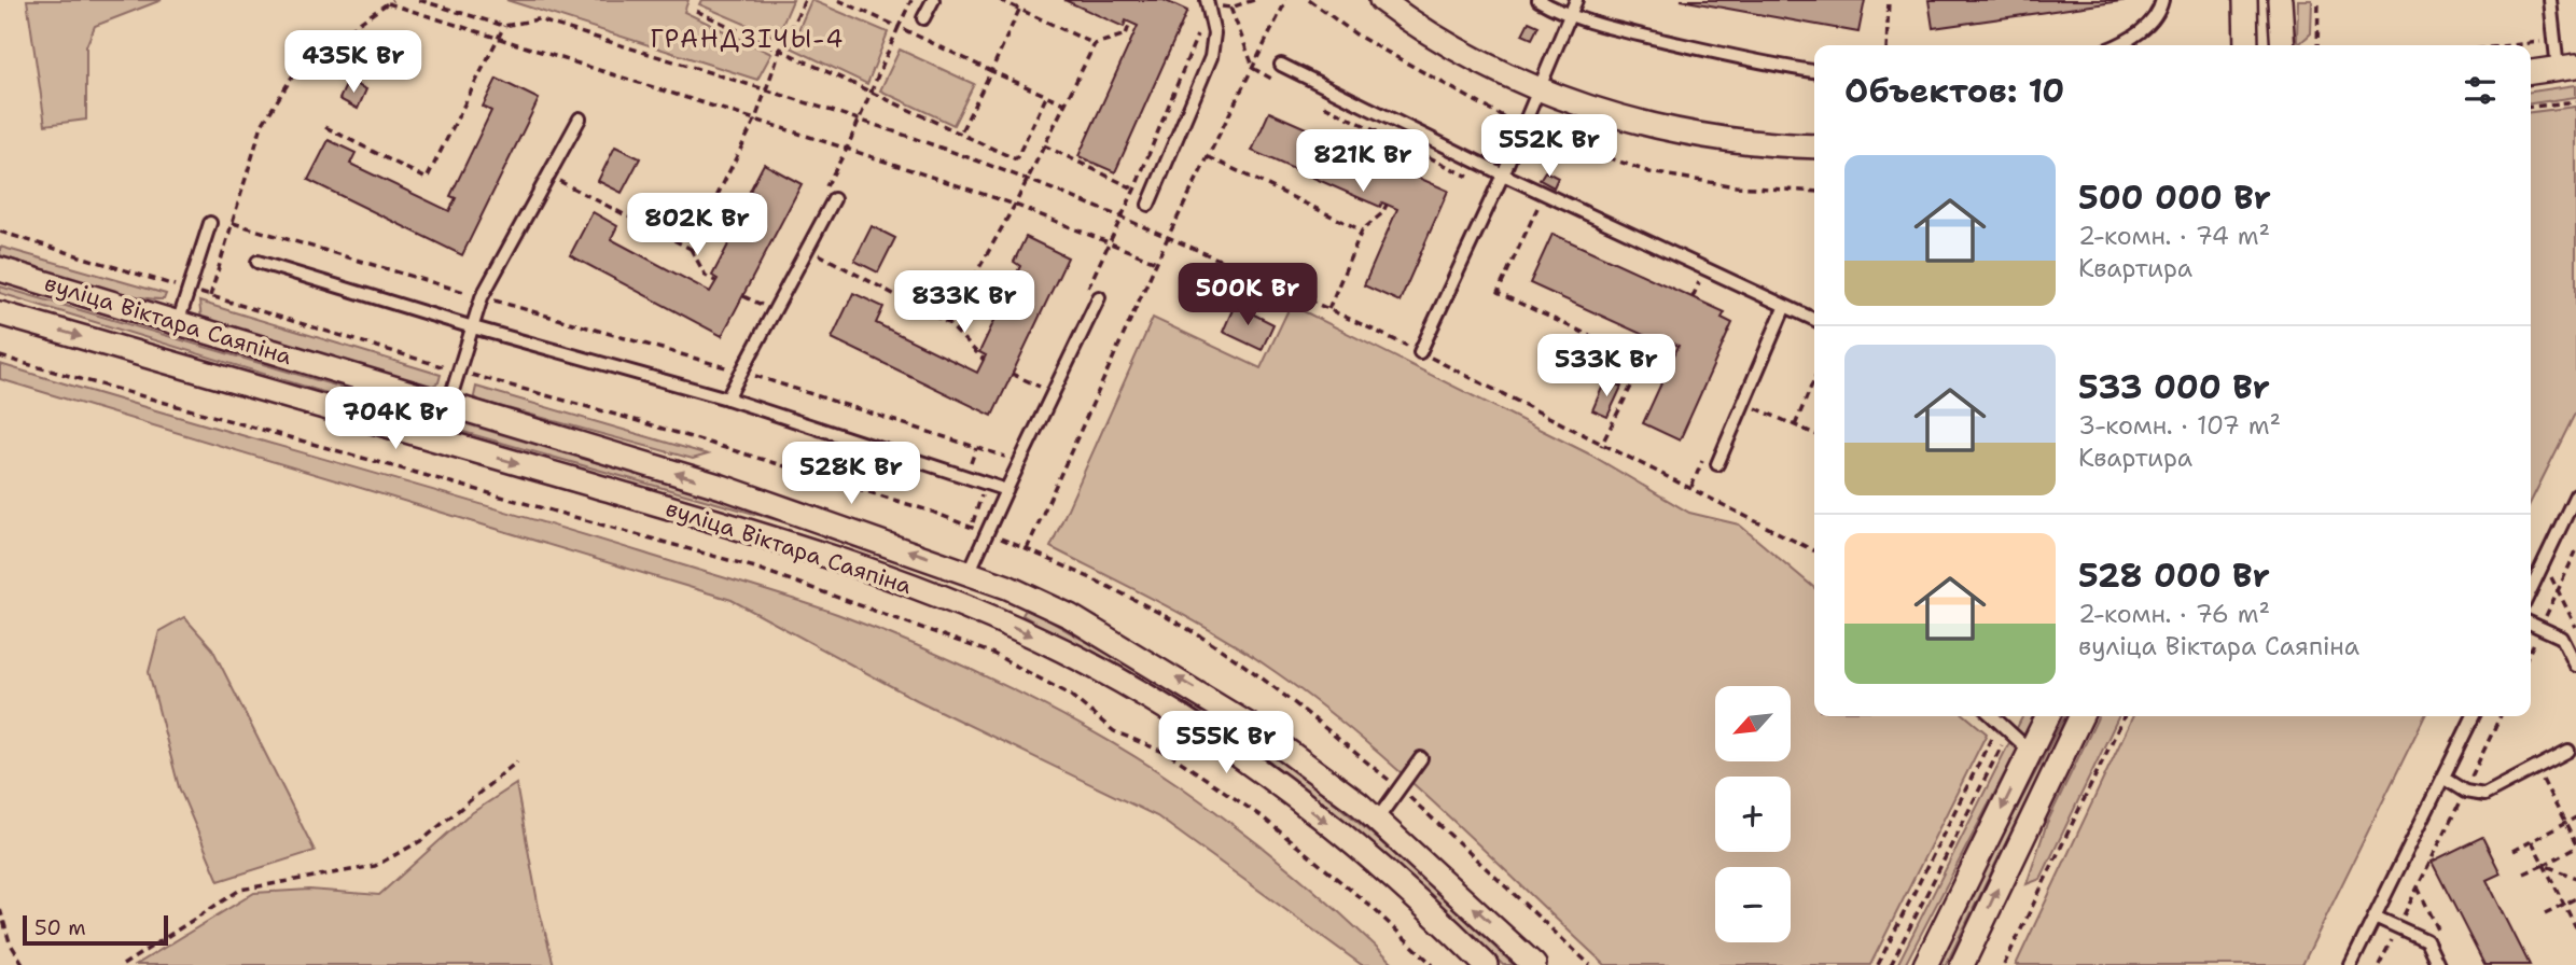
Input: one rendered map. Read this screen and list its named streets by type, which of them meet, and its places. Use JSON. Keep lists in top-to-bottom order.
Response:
{
  "streets": {
    "street": ["вуліца Віктара Саяпіна"]
  },
  "districts": ["ГРАНДЗІЧЫ-4"],
  "scale_bar": "50 m",
  "north": "bottom left",
  "page": {
    "price": [
      "435K Br",
      "552K Br",
      "821K Br",
      "802K Br",
      "500K Br",
      "833K Br",
      "533K Br",
      "704K Br",
      "528K Br",
      "555K Br"
    ],
    "heading": "Объектов: 10",
    "list": [
      {
        "name": "500 000 Br",
        "note": "2-комн. · 74 m² · Квартира"
      },
      {
        "name": "533 000 Br",
        "note": "3-комн. · 107 m² · Квартира"
      },
      {
        "name": "528 000 Br",
        "note": "2-комн. · 76 m² · вуліца Віктара Саяпіна"
      }
    ],
    "map_buttons": ["+", "−"],
    "scale": "50 m"
  }
}
